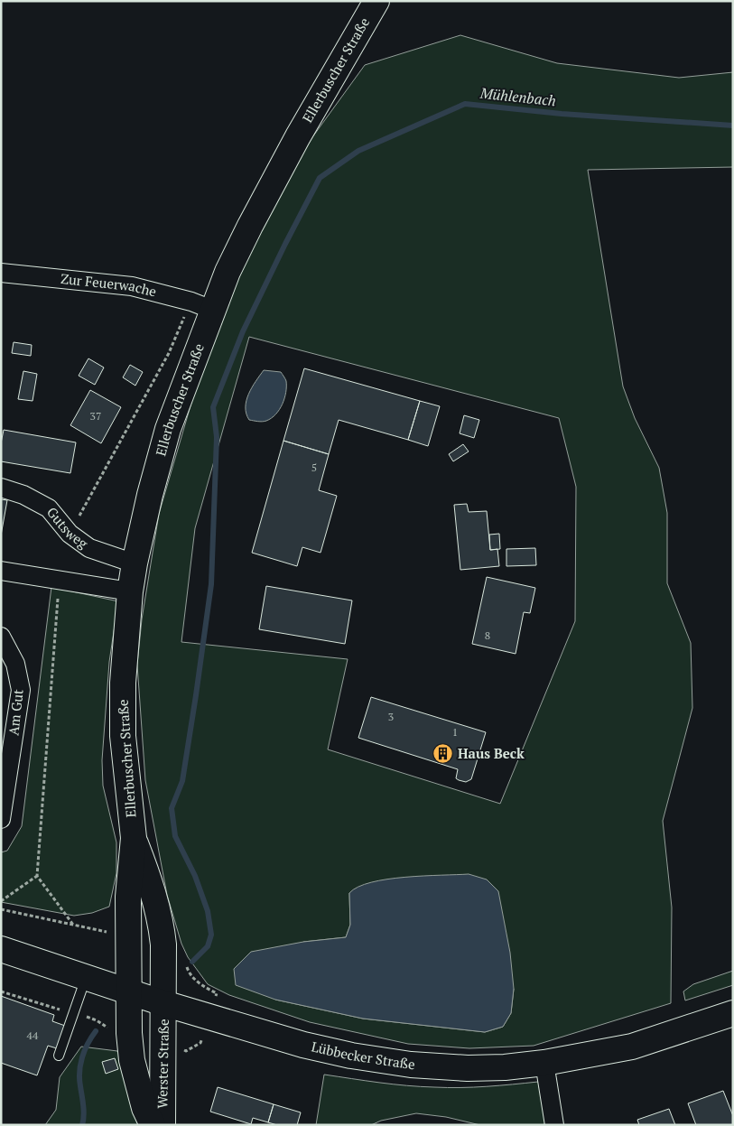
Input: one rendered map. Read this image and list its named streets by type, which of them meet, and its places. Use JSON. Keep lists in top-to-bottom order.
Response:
{
  "streets": {
    "main road": ["Ellerbuscher Straße", "Lübbecker Straße", "Werster Straße"],
    "street": ["Zur Feuerwache", "Gutsweg", "Am Gut"]
  },
  "crossings": [
    ["Ellerbuscher Straße", "Zur Feuerwache"],
    ["Ellerbuscher Straße", "Gutsweg"],
    ["Ellerbuscher Straße", "Lübbecker Straße"],
    ["Ellerbuscher Straße", "Werster Straße"],
    ["Lübbecker Straße", "Werster Straße"]
  ],
  "water": ["Mühlenbach"],
  "places": {
    "building": ["Haus Beck"]
  },
  "house_numbers": [
    "37",
    "5",
    "8",
    "3",
    "1",
    "44"
  ]
}
